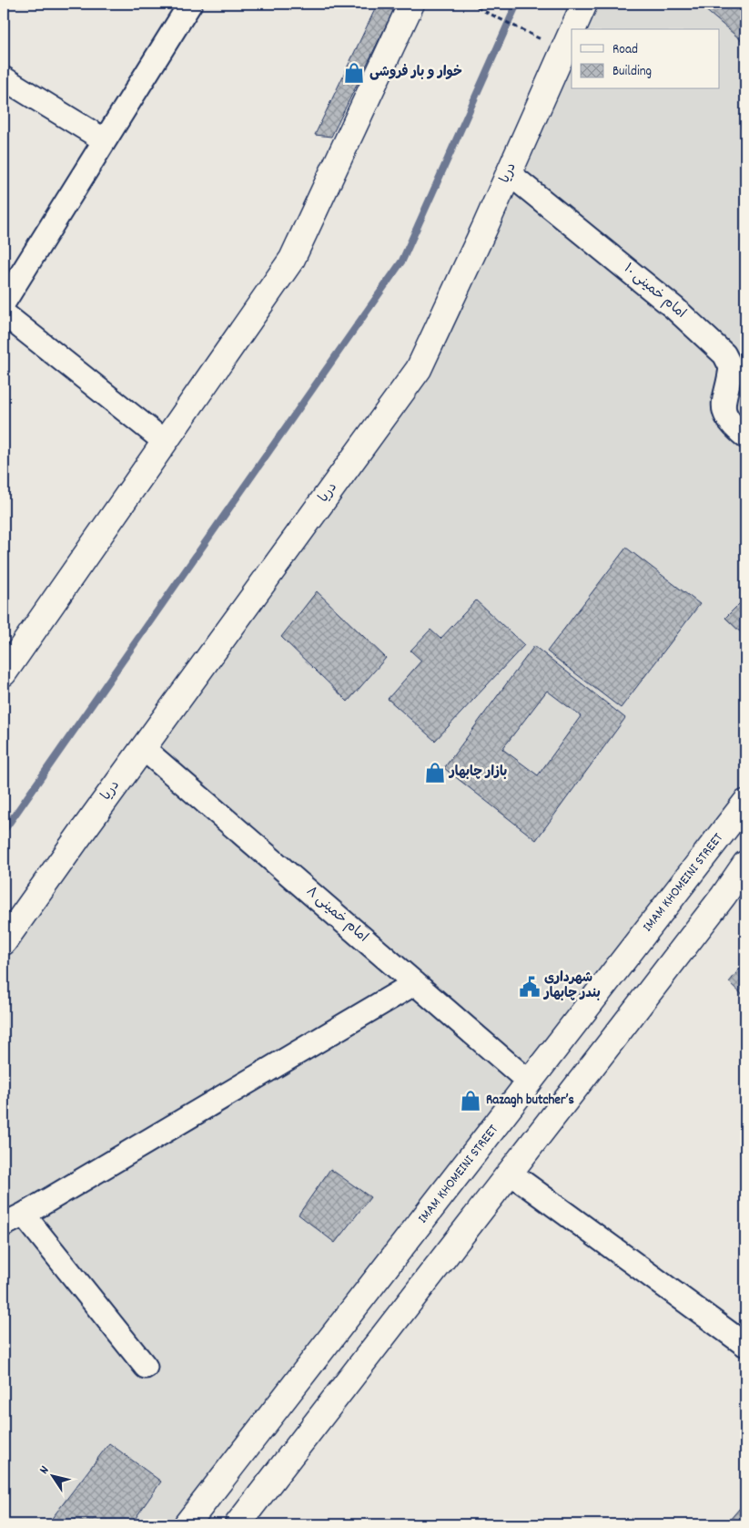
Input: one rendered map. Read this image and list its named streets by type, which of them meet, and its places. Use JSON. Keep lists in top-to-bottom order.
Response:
{
  "streets": {
    "street": [
      "دریا",
      "امام خمینی ۱۰",
      "IMAM KHOMEINI STREET",
      "امام خمینی ۸"
    ]
  },
  "crossings": [
    ["دریا", "امام خمینی ۱۰"],
    ["دریا", "امام خمینی ۸"],
    ["IMAM KHOMEINI STREET", "امام خمینی ۸"]
  ],
  "places": {
    "shop": ["خوار و بار فروشی", "بازار چابهار", "Razagh butcher’s"],
    "public building": ["شهرداری بندر چابهار"]
  },
  "legend": ["Road", "Building"],
  "north": "top left"
}
